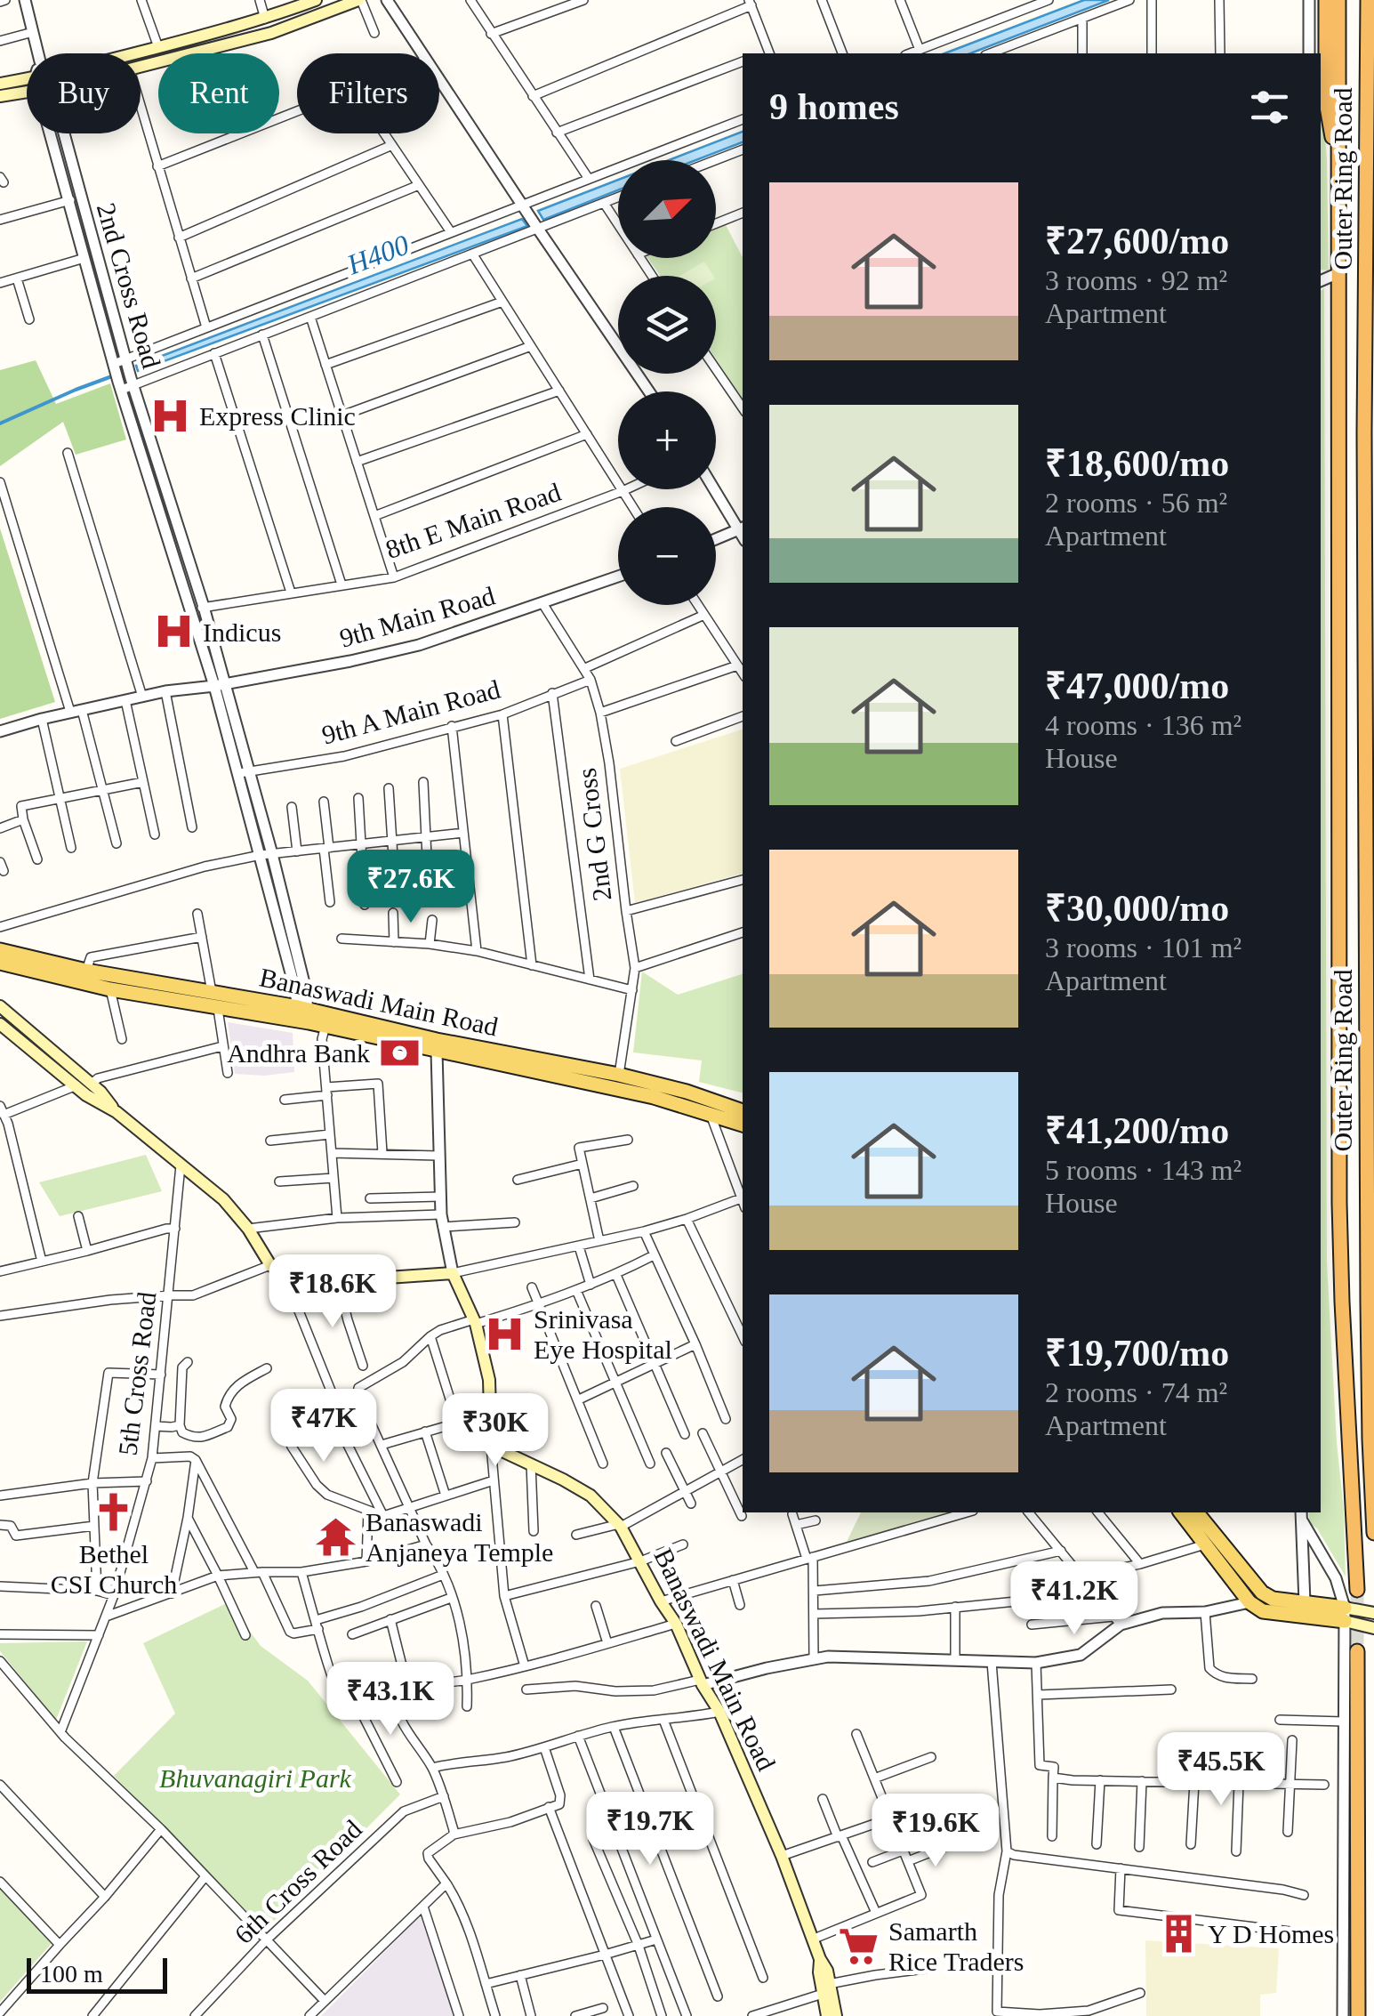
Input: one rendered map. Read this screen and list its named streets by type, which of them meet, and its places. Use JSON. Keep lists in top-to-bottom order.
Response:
{
  "streets": {
    "highway": ["Outer Ring Road"],
    "main road": ["Banaswadi Main Road"],
    "street": [
      "2nd Cross Road",
      "8th E Main Road",
      "9th Main Road",
      "9th A Main Road",
      "2nd G Cross",
      "5th Cross Road",
      "6th Cross Road"
    ]
  },
  "crossings": [
    ["2nd Cross Road", "8th E Main Road"],
    ["2nd Cross Road", "9th Main Road"],
    ["2nd Cross Road", "9th A Main Road"],
    ["2nd Cross Road", "Banaswadi Main Road"],
    ["9th Main Road", "2nd G Cross"],
    ["9th A Main Road", "2nd G Cross"],
    ["2nd G Cross", "Banaswadi Main Road"]
  ],
  "water": ["H400"],
  "parks": ["Bhuvanagiri Park"],
  "places": {
    "hospital": ["Express Clinic", "Indicus", "Srinivasa Eye Hospital"],
    "bank": ["Andhra Bank"],
    "church": ["Bethel CSI Church"],
    "temple": ["Banaswadi Anjaneya Temple"],
    "building": ["Y D Homes"],
    "supermarket": ["Samarth Rice Traders"]
  },
  "scale_bar": "100 m",
  "north": "top right",
  "page": {
    "chip": ["Buy", "Rent", "Filters"],
    "heading": "9 homes",
    "map_buttons": ["+", "−"],
    "list": [
      {
        "name": "₹27,600/mo",
        "note": "3 rooms · 92 m² · Apartment"
      },
      {
        "name": "₹18,600/mo",
        "note": "2 rooms · 56 m² · Apartment"
      },
      {
        "name": "₹47,000/mo",
        "note": "4 rooms · 136 m² · House"
      },
      {
        "name": "₹30,000/mo",
        "note": "3 rooms · 101 m² · Apartment"
      },
      {
        "name": "₹41,200/mo",
        "note": "5 rooms · 143 m² · House"
      },
      {
        "name": "₹19,700/mo",
        "note": "2 rooms · 74 m² · Apartment"
      }
    ],
    "price": [
      "₹27.6K",
      "₹18.6K",
      "₹47K",
      "₹30K",
      "₹41.2K",
      "₹43.1K",
      "₹45.5K",
      "₹19.7K",
      "₹19.6K"
    ],
    "scale": "100 m"
  }
}
